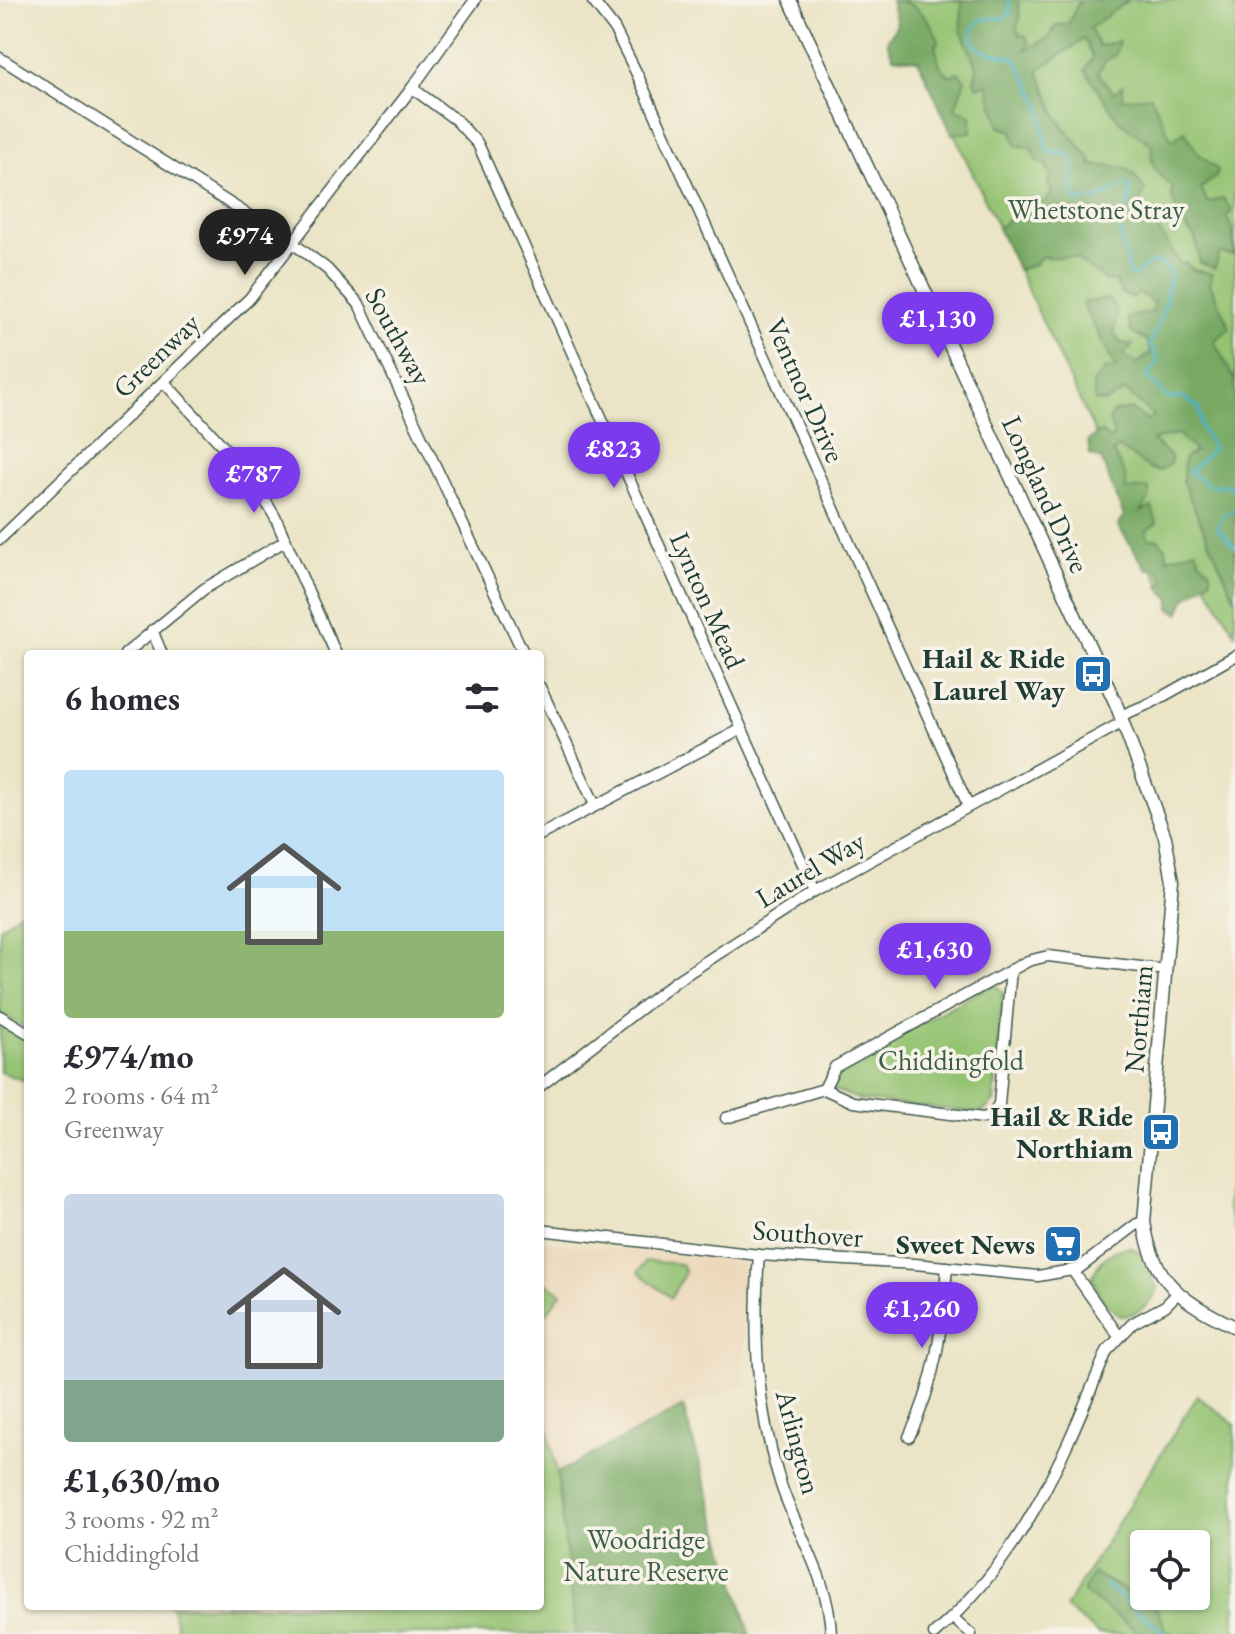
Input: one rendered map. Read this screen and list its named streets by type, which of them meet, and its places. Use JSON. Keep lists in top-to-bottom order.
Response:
{
  "streets": {
    "street": [
      "Southway",
      "Greenway",
      "Ventnor Drive",
      "Longland Drive",
      "Lynton Mead",
      "Laurel Way",
      "Northiam",
      "Southover",
      "Arlington"
    ]
  },
  "crossings": [
    ["Southway", "Greenway"],
    ["Greenway", "Lynton Mead"],
    ["Ventnor Drive", "Laurel Way"],
    ["Longland Drive", "Laurel Way"],
    ["Longland Drive", "Northiam"],
    ["Lynton Mead", "Laurel Way"],
    ["Laurel Way", "Northiam"],
    ["Northiam", "Southover"],
    ["Southover", "Arlington"]
  ],
  "parks": ["Whetstone Stray", "Chiddingfold", "Woodridge Nature Reserve"],
  "places": {
    "bus stop": ["Hail & Ride Laurel Way", "Hail & Ride Northiam"],
    "supermarket": ["Sweet News"]
  },
  "page": {
    "price": [
      "£974",
      "£1,130",
      "£823",
      "£787",
      "£1,630",
      "£1,260"
    ],
    "heading": "6 homes",
    "list": [
      {
        "name": "£974/mo",
        "note": "2 rooms · 64 m² · Greenway"
      },
      {
        "name": "£1,630/mo",
        "note": "3 rooms · 92 m² · Chiddingfold"
      }
    ]
  }
}
